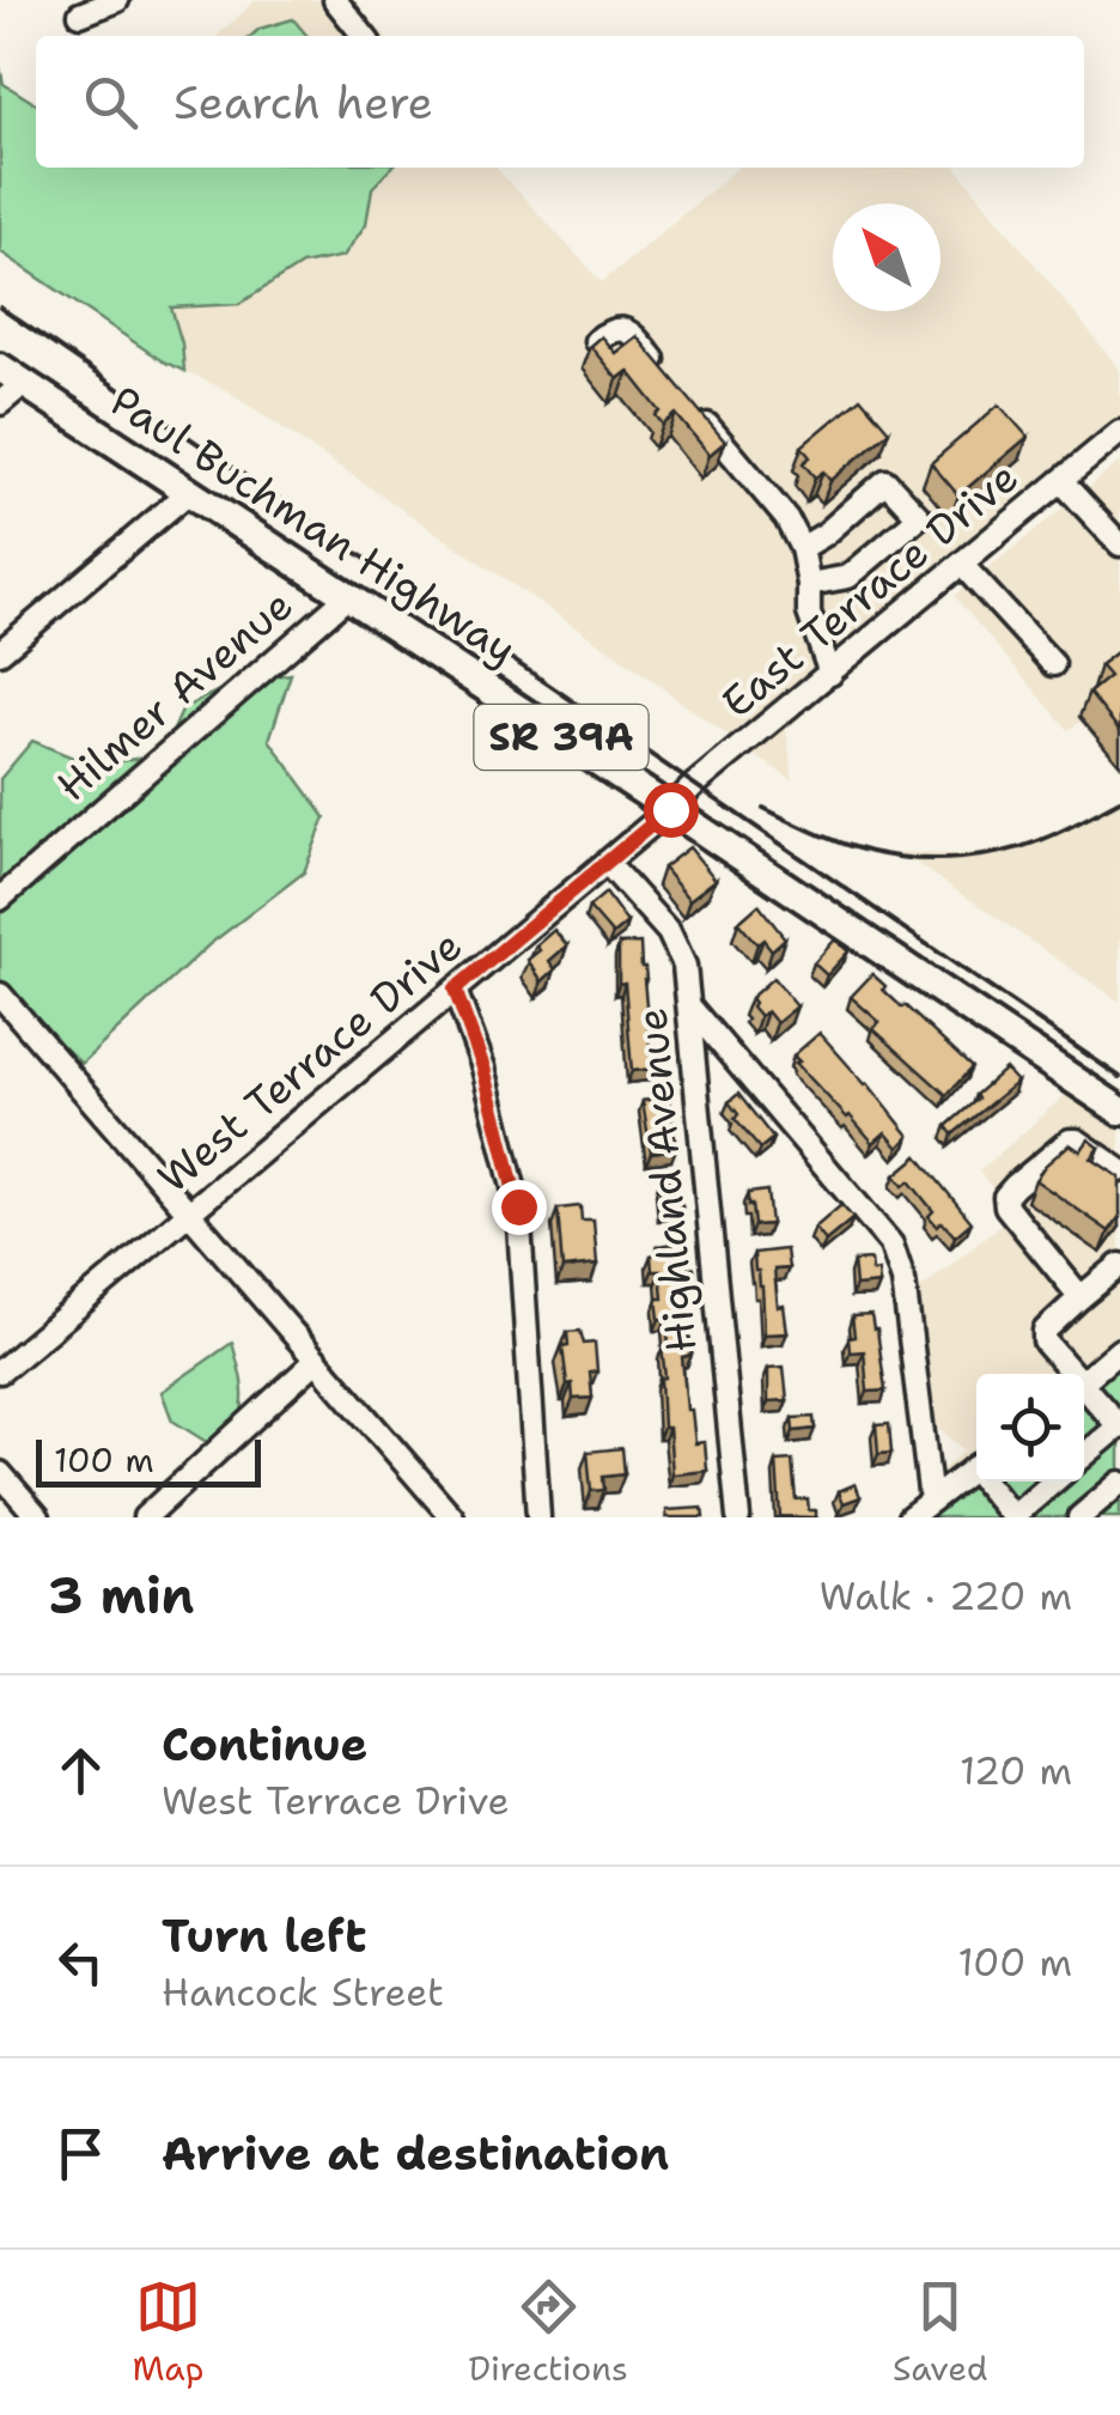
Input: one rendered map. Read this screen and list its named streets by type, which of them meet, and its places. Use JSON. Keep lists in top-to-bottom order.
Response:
{
  "streets": {
    "main road": ["Paul Buchman Highway", "SR 39A"],
    "street": [
      "East Terrace Drive",
      "Hilmer Avenue",
      "West Terrace Drive",
      "Highland Avenue"
    ]
  },
  "crossings": [
    ["Paul Buchman Highway", "East Terrace Drive"],
    ["Paul Buchman Highway", "Hilmer Avenue"],
    ["Paul Buchman Highway", "West Terrace Drive"],
    ["East Terrace Drive", "West Terrace Drive"],
    ["West Terrace Drive", "Highland Avenue"]
  ],
  "scale_bar": "100 m",
  "north": "top left",
  "page": {
    "search": "Search here",
    "scale": "100 m",
    "heading": ["3 min", "Walk · 220 m"],
    "list": [
      ["Continue", "West Terrace Drive", "120 m"],
      ["Turn left", "Hancock Street", "100 m"],
      "Arrive at destination"
    ],
    "nav": ["Map", "Directions", "Saved"]
  }
}
